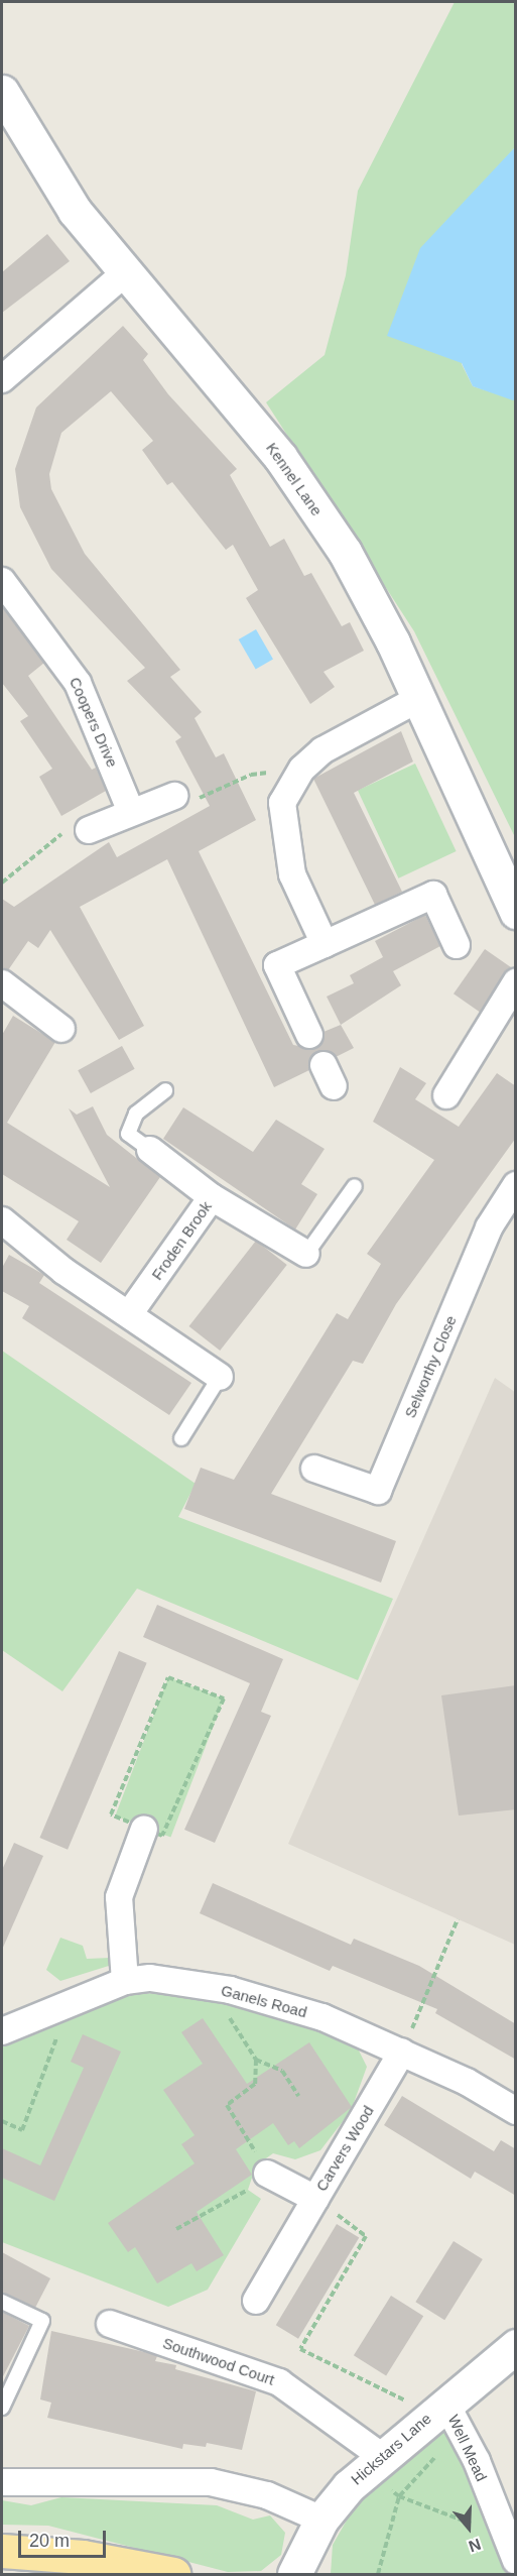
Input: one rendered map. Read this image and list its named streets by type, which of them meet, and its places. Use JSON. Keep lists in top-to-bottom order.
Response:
{
  "streets": {
    "street": [
      "Kennel Lane",
      "Coopers Drive",
      "Froden Brook",
      "Selworthy Close",
      "Ganels Road",
      "Carvers Wood",
      "Southwood Court",
      "Well Mead",
      "Hickstars Lane"
    ]
  },
  "crossings": [
    ["Ganels Road", "Carvers Wood"],
    ["Southwood Court", "Hickstars Lane"],
    ["Well Mead", "Hickstars Lane"]
  ],
  "scale_bar": "20 m",
  "north": "bottom"
}
